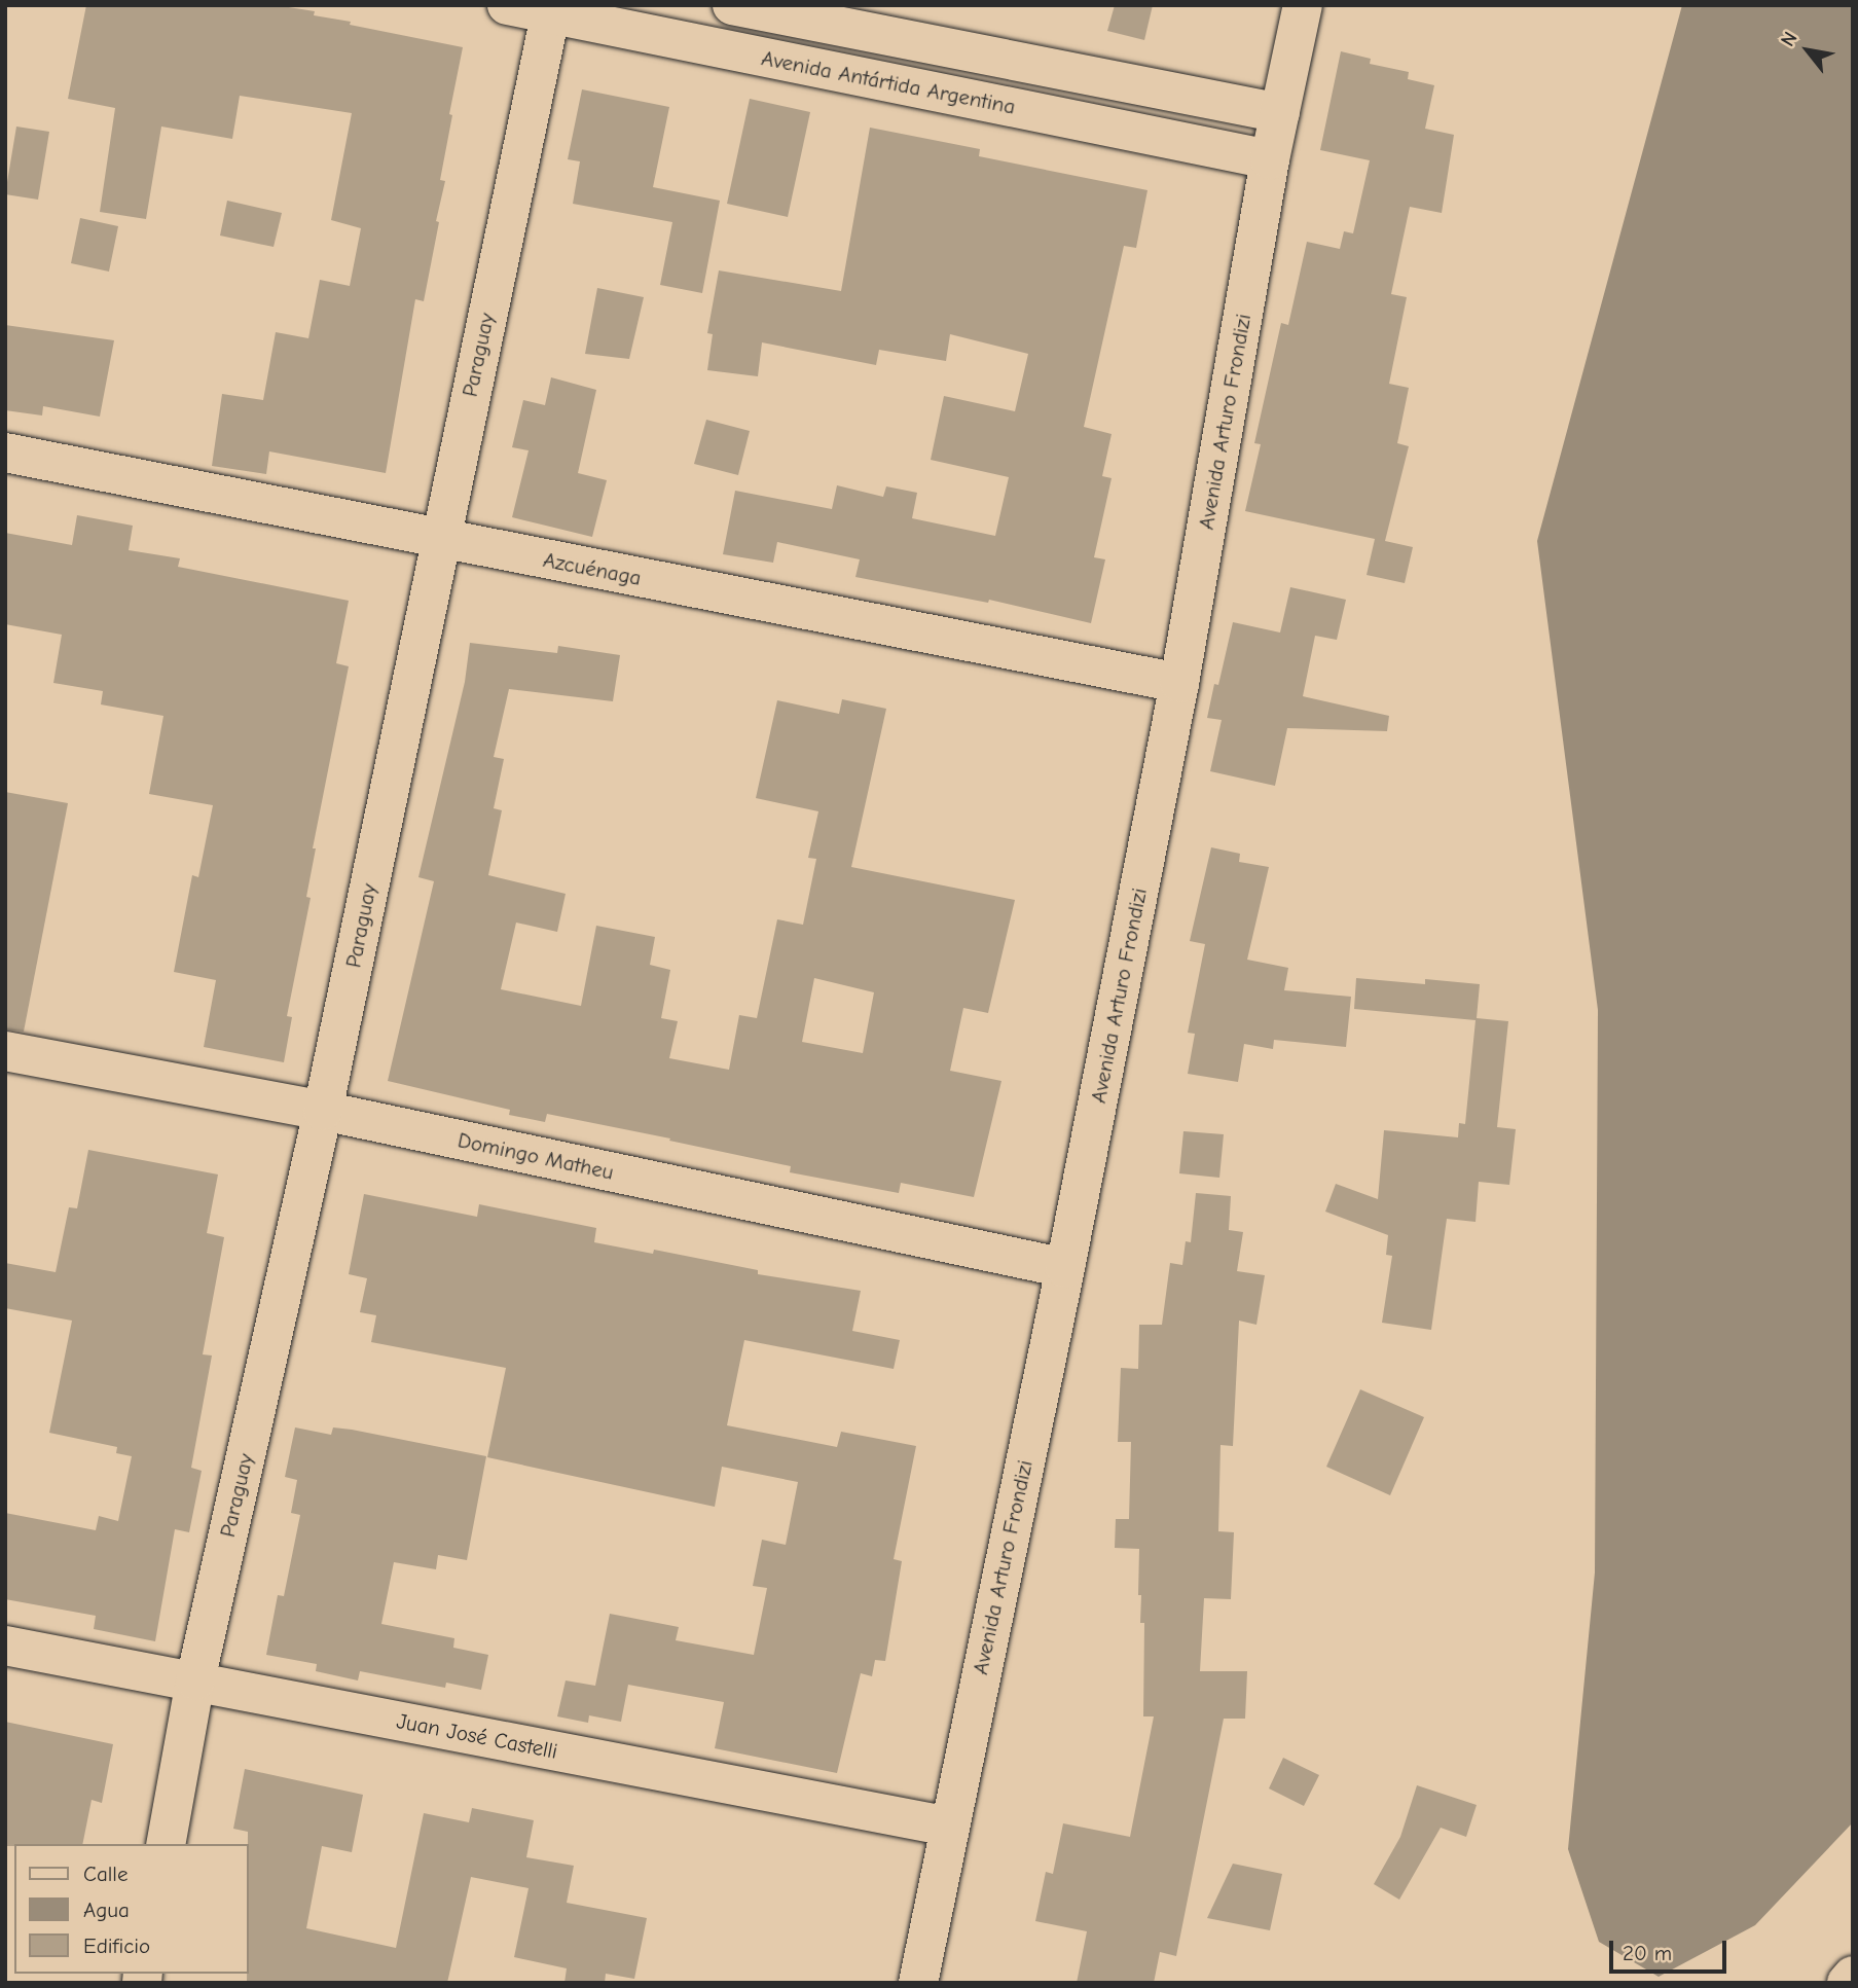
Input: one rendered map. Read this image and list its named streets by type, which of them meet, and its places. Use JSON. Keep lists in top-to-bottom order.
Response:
{
  "streets": {
    "street": [
      "Avenida Antártida Argentina",
      "Paraguay",
      "Avenida Arturo Frondizi",
      "Azcuénaga",
      "Domingo Matheu",
      "Juan José Castelli"
    ]
  },
  "crossings": [
    ["Avenida Antártida Argentina", "Paraguay"],
    ["Avenida Antártida Argentina", "Avenida Arturo Frondizi"],
    ["Paraguay", "Azcuénaga"],
    ["Paraguay", "Domingo Matheu"],
    ["Paraguay", "Juan José Castelli"],
    ["Avenida Arturo Frondizi", "Azcuénaga"],
    ["Avenida Arturo Frondizi", "Domingo Matheu"],
    ["Avenida Arturo Frondizi", "Juan José Castelli"]
  ],
  "legend": ["Calle", "Agua", "Edificio"],
  "scale_bar": "20 m",
  "north": "top left"
}
